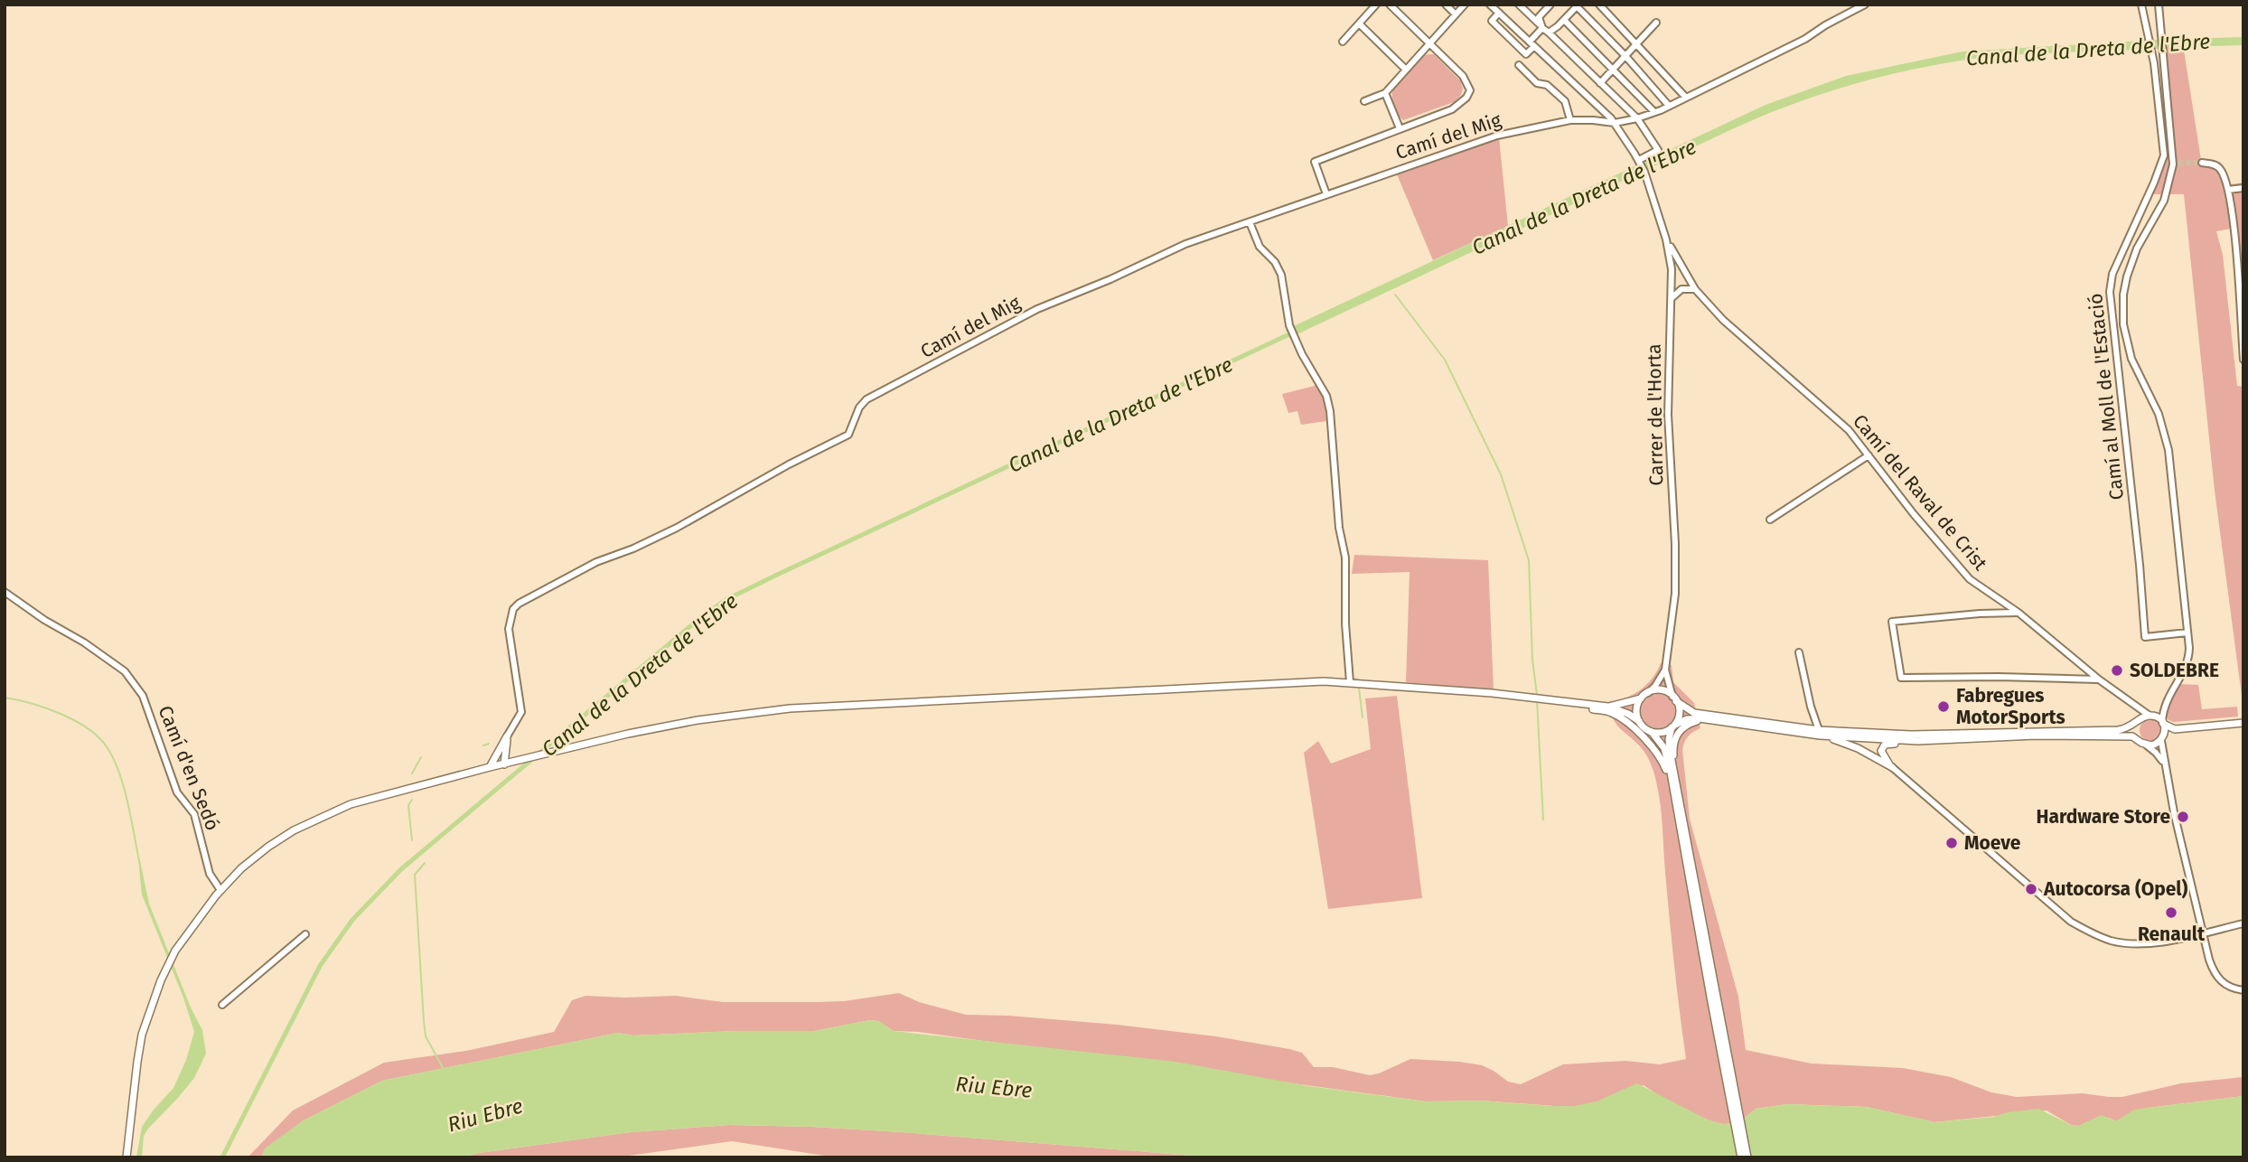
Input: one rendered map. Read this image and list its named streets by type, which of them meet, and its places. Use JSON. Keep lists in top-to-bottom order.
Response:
{
  "streets": {
    "street": [
      "Camí del Mig",
      "Camí al Moll de l'Estació",
      "Carrer de l'Horta",
      "Camí del Raval de Crist",
      "Camí d'en Sedó"
    ]
  },
  "crossings": [
    ["Camí del Mig", "Carrer de l'Horta"],
    ["Carrer de l'Horta", "Camí del Raval de Crist"]
  ],
  "water": ["Canal de la Dreta de l'Ebre", "Riu Ebre"],
  "places": [
    "SOLDEBRE",
    "Fabregues MotorSports",
    "Hardware Store",
    "Moeve",
    "Autocorsa (Opel)",
    "Renault"
  ]
}
